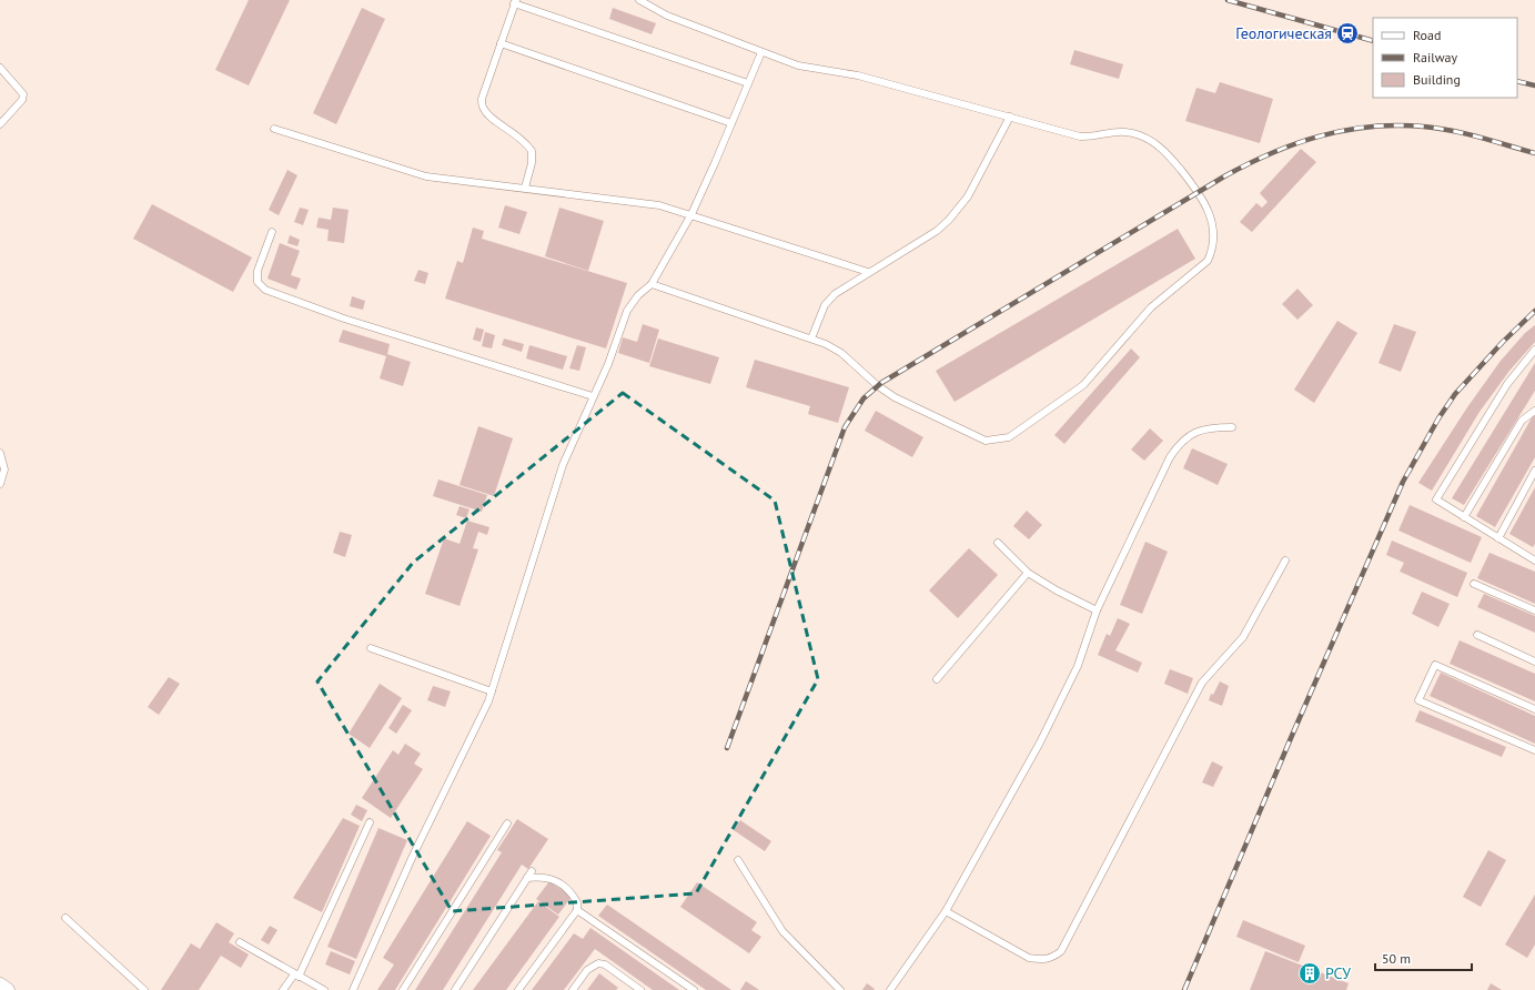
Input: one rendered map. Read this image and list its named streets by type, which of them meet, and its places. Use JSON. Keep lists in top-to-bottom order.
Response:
{
  "places": {
    "station": ["Геологическая"],
    "building": ["РСУ"]
  },
  "legend": ["Road", "Railway", "Building"],
  "scale_bar": "50 m"
}
